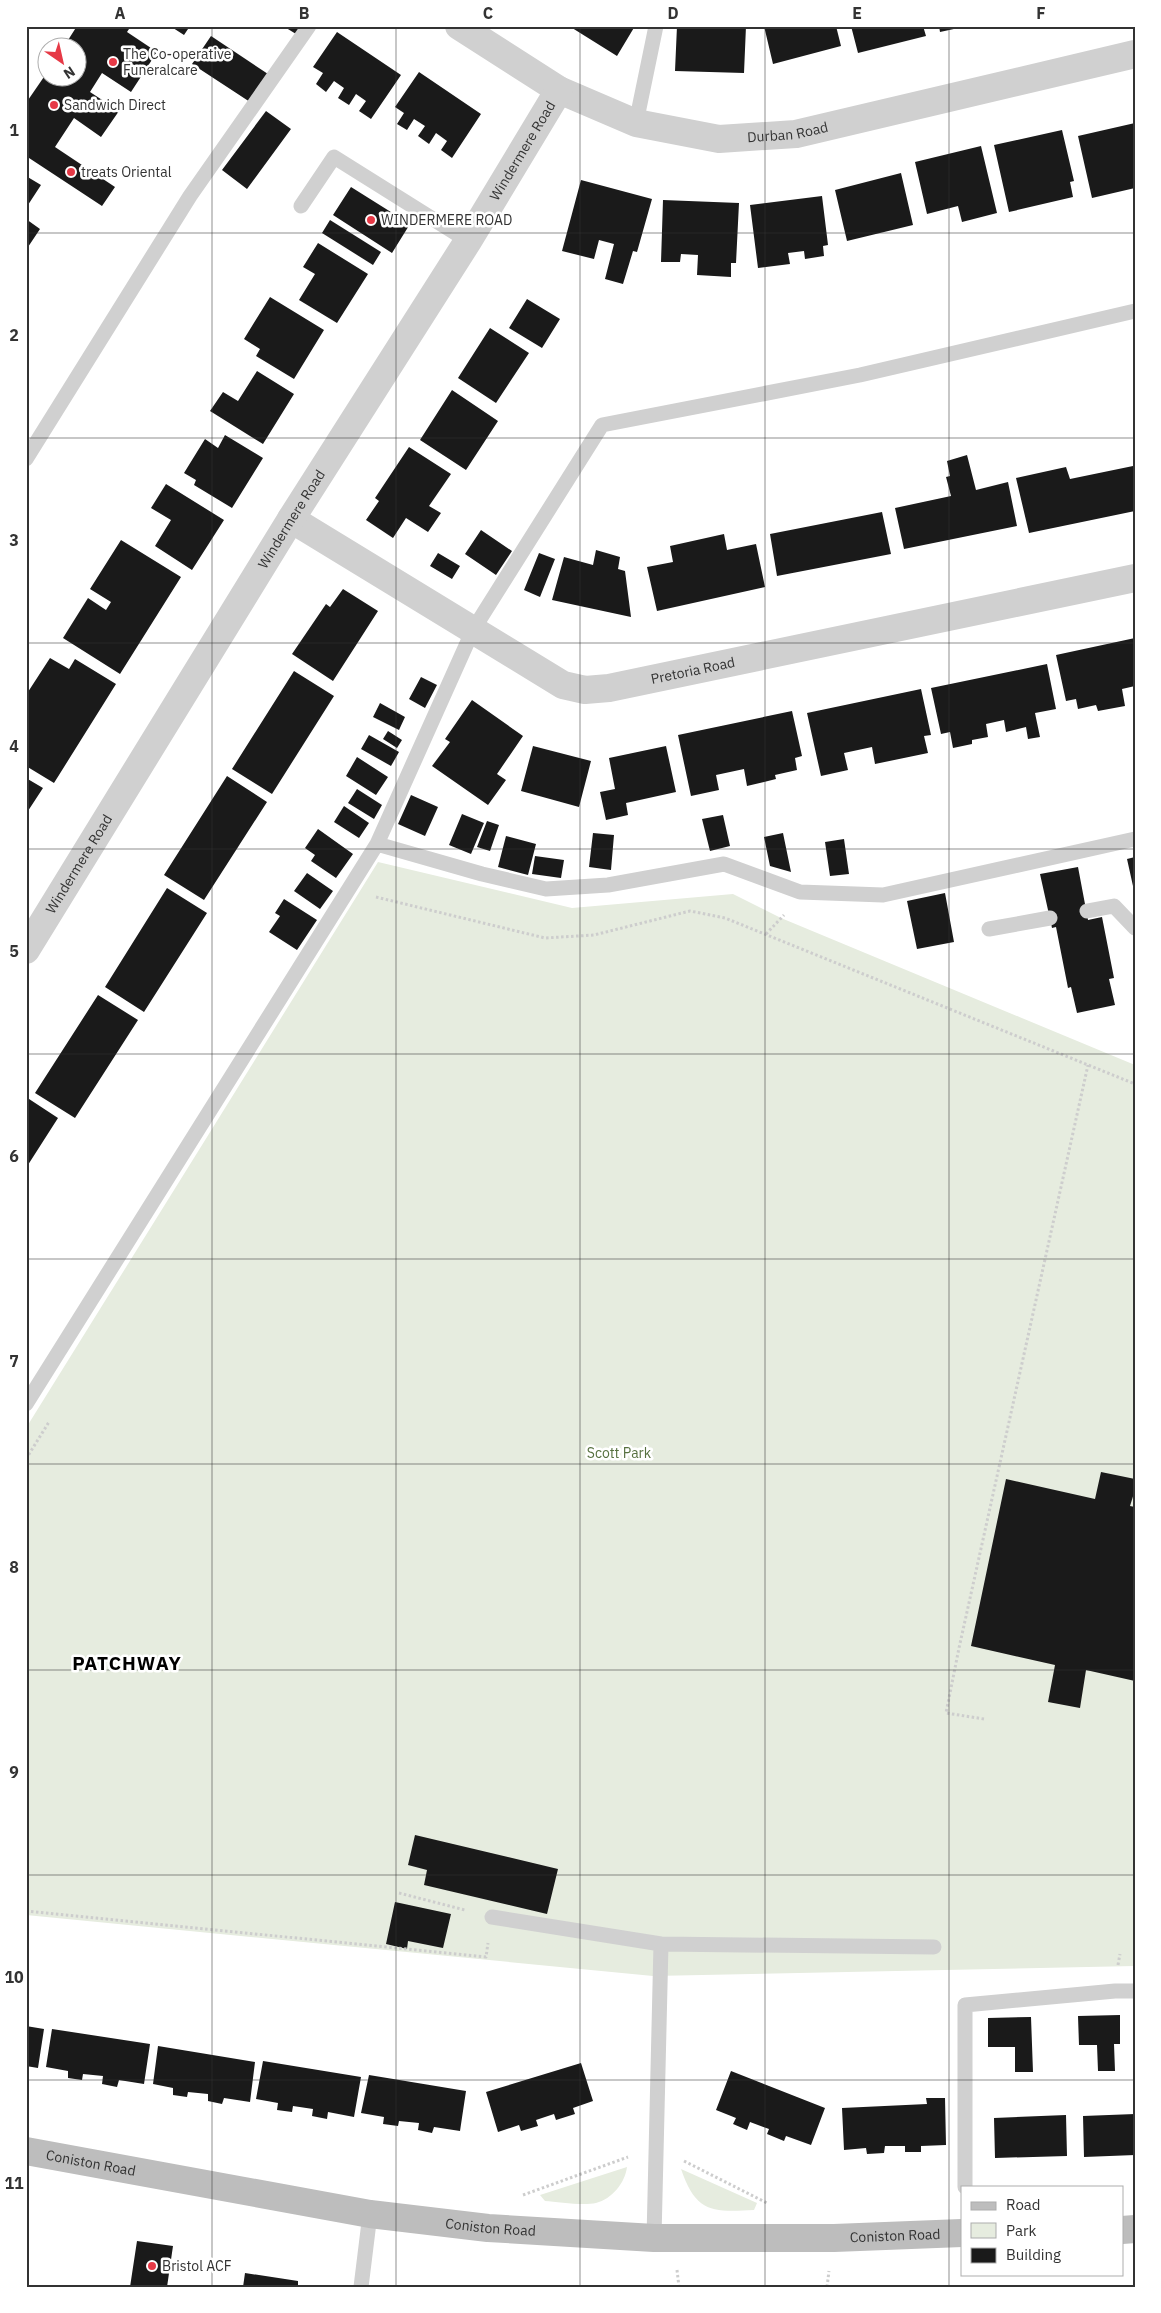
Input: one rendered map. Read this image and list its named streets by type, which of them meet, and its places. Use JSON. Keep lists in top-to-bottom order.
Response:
{
  "streets": {
    "street": [
      "Durban Road",
      "Windermere Road",
      "Pretoria Road",
      "Coniston Road"
    ]
  },
  "crossings": [
    ["Durban Road", "Windermere Road"],
    ["Windermere Road", "Pretoria Road"]
  ],
  "districts": ["PATCHWAY"],
  "parks": ["Scott Park"],
  "places": [
    "The Co-operative Funeralcare",
    "Sandwich Direct",
    "treats Oriental",
    "WINDERMERE ROAD",
    "Bristol ACF"
  ],
  "legend": ["Road", "Park", "Building"],
  "north": "bottom right",
  "grid": {
    "columns": [
      "A",
      "B",
      "C",
      "D",
      "E",
      "F"
    ],
    "rows": [
      "1",
      "2",
      "3",
      "4",
      "5",
      "6",
      "7",
      "8",
      "9",
      "10",
      "11"
    ]
  }
}
